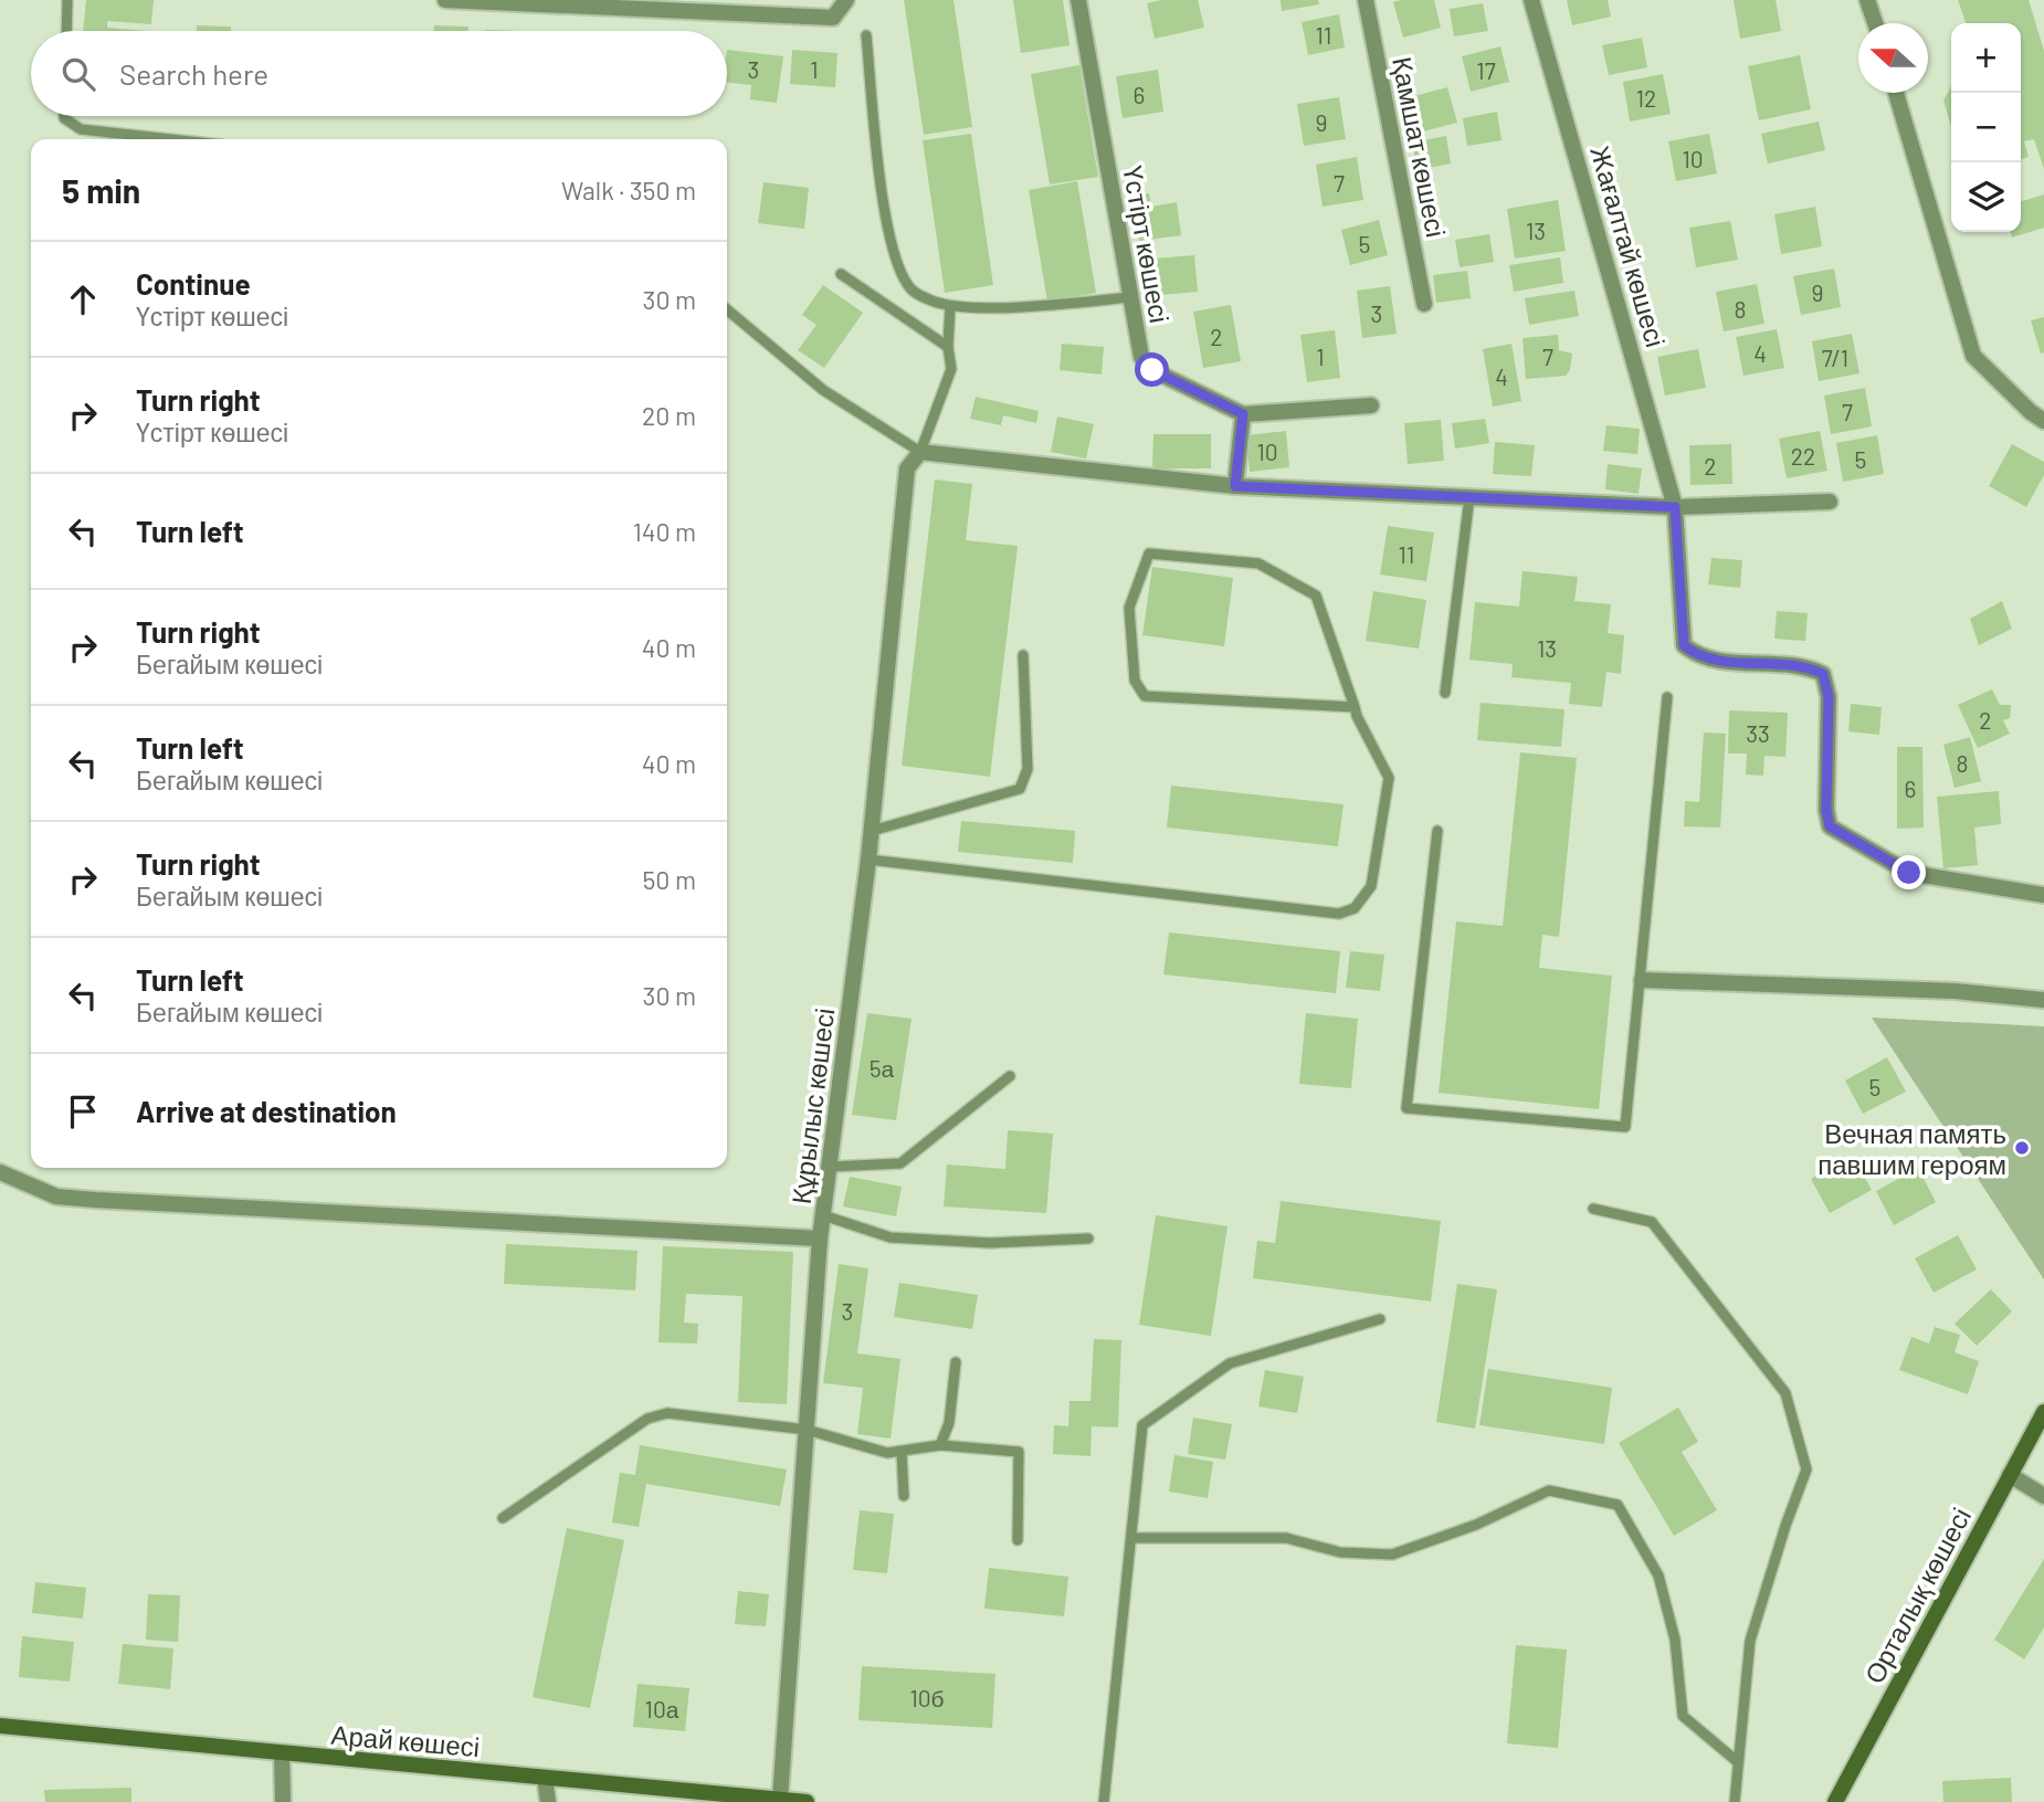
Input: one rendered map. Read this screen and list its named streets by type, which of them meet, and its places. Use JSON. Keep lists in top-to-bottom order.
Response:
{
  "streets": {
    "main road": ["Орталық көшесі", "Арай көшесі"],
    "street": [
      "Қамшат көшесі",
      "Үстірт көшесі",
      "Жағалтай көшесі",
      "Құрылыс көшесі"
    ]
  },
  "crossings": [
    ["Құрылыс көшесі", "Арай көшесі"]
  ],
  "places": ["Вечная память павшим героям"],
  "house_numbers": [
    "11",
    "3",
    "1",
    "17",
    "6",
    "12",
    "9",
    "10",
    "7",
    "13",
    "5",
    "9",
    "8",
    "3",
    "2",
    "4",
    "1",
    "7",
    "7/1",
    "4",
    "7",
    "10",
    "22",
    "5",
    "2",
    "11",
    "13",
    "2",
    "33",
    "8",
    "6",
    "5а",
    "5",
    "3",
    "10б",
    "10а"
  ],
  "north": "left",
  "page": {
    "map_buttons": ["+", "−"],
    "search": "Search here",
    "heading": ["5 min", "Walk · 350 m"],
    "list": [
      ["Continue", "Үстірт көшесі", "30 m"],
      ["Turn right", "Үстірт көшесі", "20 m"],
      ["Turn left", "140 m"],
      ["Turn right", "Бегайым көшесі", "40 m"],
      ["Turn left", "Бегайым көшесі", "40 m"],
      ["Turn right", "Бегайым көшесі", "50 m"],
      ["Turn left", "Бегайым көшесі", "30 m"],
      "Arrive at destination"
    ]
  }
}
